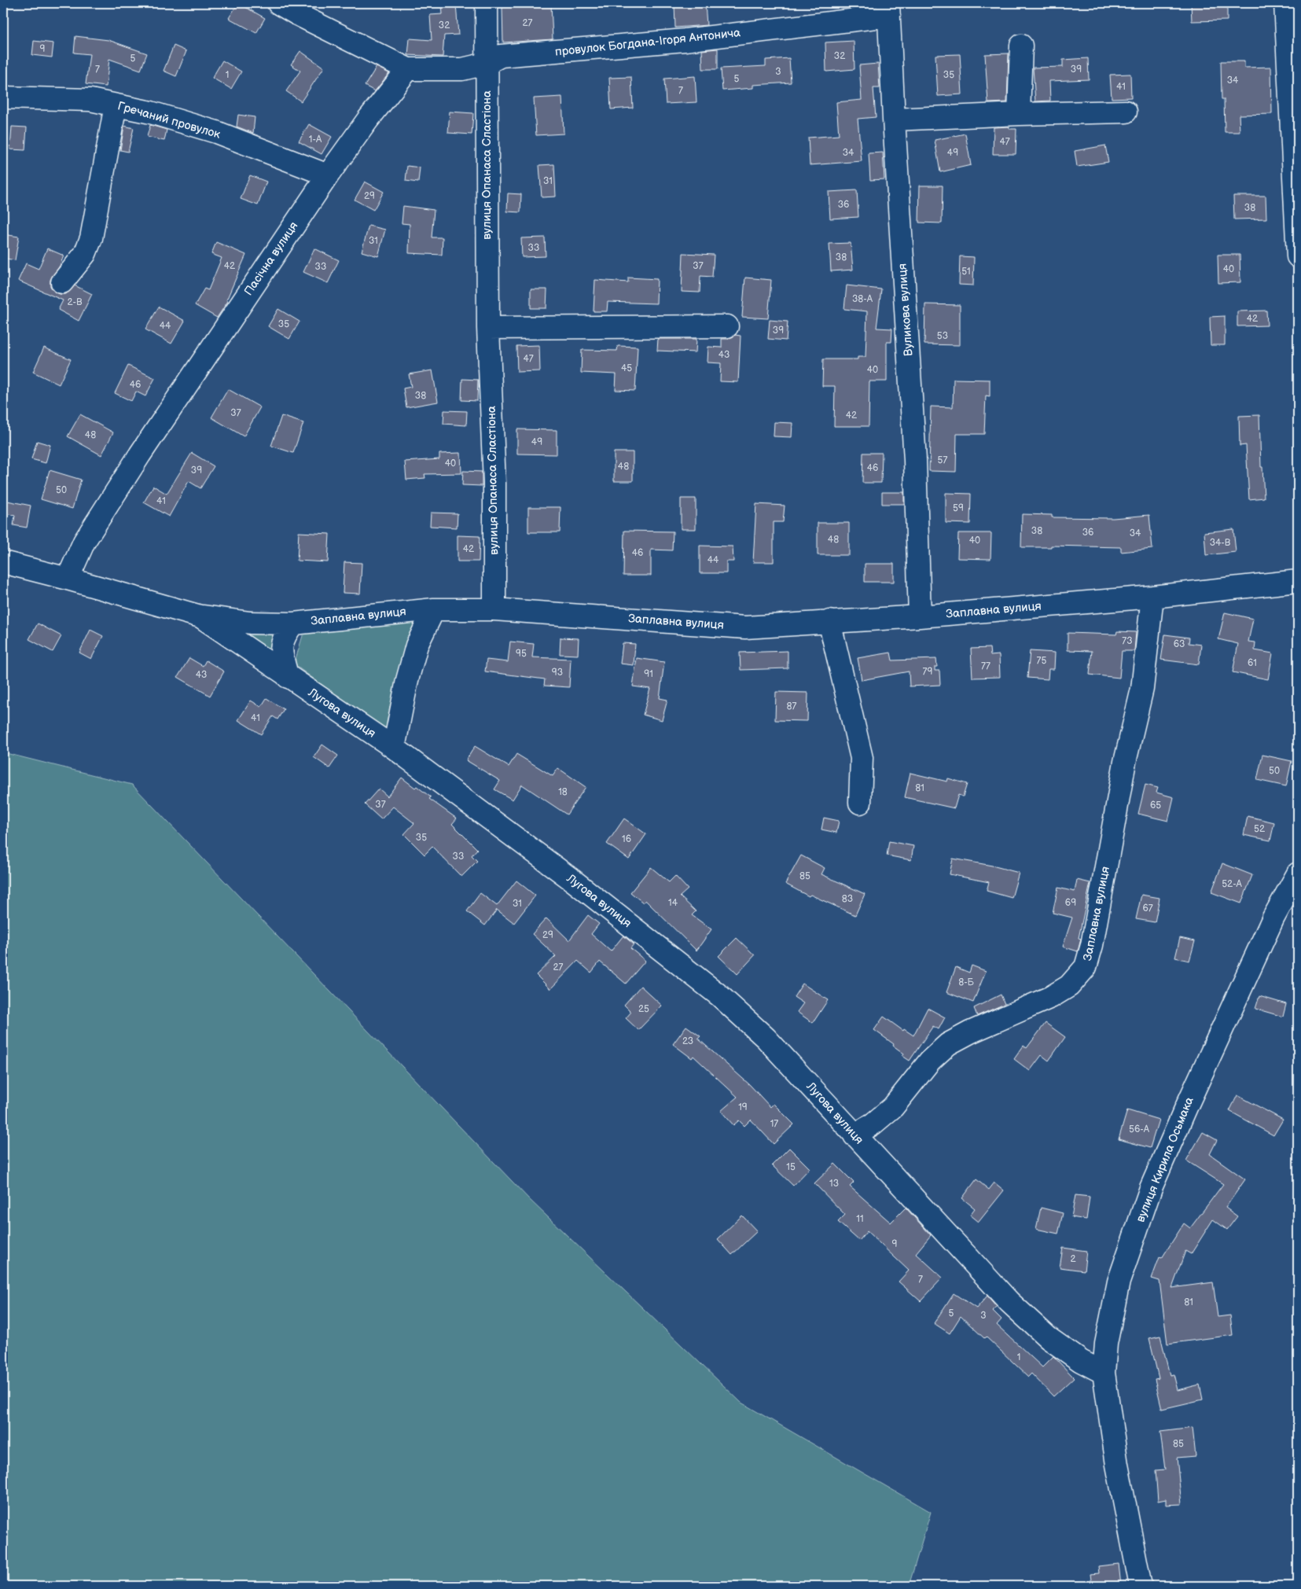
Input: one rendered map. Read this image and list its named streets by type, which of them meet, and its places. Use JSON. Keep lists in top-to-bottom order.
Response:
{
  "streets": {
    "street": [
      "провулок Богдана-Ігоря Антонича",
      "Гречаний провулок",
      "вулиця Опанаса Сластіона",
      "Пасічна вулиця",
      "Вуликова вулиця",
      "Заплавна вулиця",
      "Лугова вулиця",
      "вулиця Кирила Осьмака"
    ]
  },
  "crossings": [
    ["провулок Богдана-Ігоря Антонича", "вулиця Опанаса Сластіона"],
    ["провулок Богдана-Ігоря Антонича", "Пасічна вулиця"],
    ["провулок Богдана-Ігоря Антонича", "Вуликова вулиця"],
    ["Гречаний провулок", "Пасічна вулиця"],
    ["вулиця Опанаса Сластіона", "Заплавна вулиця"],
    ["Пасічна вулиця", "Лугова вулиця"],
    ["Вуликова вулиця", "Заплавна вулиця"],
    ["Заплавна вулиця", "Лугова вулиця"],
    ["Лугова вулиця", "вулиця Кирила Осьмака"]
  ],
  "house_numbers": [
    "27",
    "32",
    "9",
    "32",
    "5",
    "7",
    "39",
    "3",
    "1",
    "35",
    "5",
    "34",
    "41",
    "7",
    "1-А",
    "47",
    "34",
    "49",
    "31",
    "29",
    "36",
    "38",
    "31",
    "33",
    "38",
    "42",
    "37",
    "33",
    "40",
    "51",
    "38-А",
    "2-В",
    "42",
    "35",
    "44",
    "39",
    "53",
    "43",
    "47",
    "45",
    "40",
    "46",
    "38",
    "37",
    "42",
    "48",
    "49",
    "57",
    "40",
    "48",
    "46",
    "39",
    "50",
    "41",
    "59",
    "38",
    "36",
    "34",
    "48",
    "40",
    "34-В",
    "42",
    "46",
    "44",
    "73",
    "63",
    "95",
    "75",
    "61",
    "77",
    "79",
    "93",
    "91",
    "43",
    "87",
    "41",
    "50",
    "81",
    "18",
    "37",
    "65",
    "52",
    "35",
    "16",
    "33",
    "85",
    "52-А",
    "83",
    "14",
    "69",
    "31",
    "67",
    "29",
    "27",
    "8-Б",
    "25",
    "23",
    "19",
    "17",
    "56-А",
    "15",
    "13",
    "11",
    "9",
    "2",
    "7",
    "81",
    "5",
    "3",
    "1",
    "85"
  ]
}
